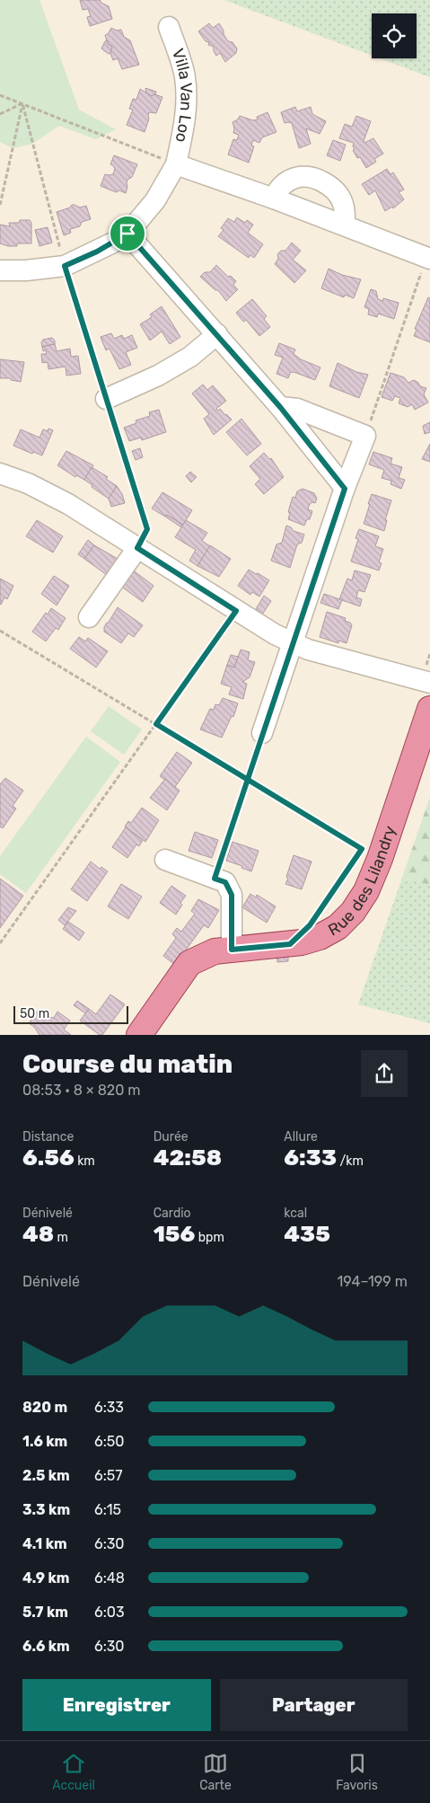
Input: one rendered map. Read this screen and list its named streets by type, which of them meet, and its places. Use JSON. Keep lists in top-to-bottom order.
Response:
{
  "streets": {
    "main road": ["Rue des Lilandry"],
    "street": ["Villa Van Loo"]
  },
  "scale_bar": "50 m",
  "page": {
    "scale": "50 m",
    "heading": ["Course du matin", "08:53 · 8 × 820 m"],
    "stats": [
      ["Distance", "6.56 km"],
      ["Durée", "42:58"],
      ["Allure", "6:33 /km"],
      ["Dénivelé", "48 m"],
      ["Cardio", "156 bpm"],
      ["kcal", "435"]
    ],
    "chart": ["Dénivelé", "194–199 m"],
    "list": [
      {
        "name": "820 m",
        "note": "6:33"
      },
      {
        "name": "1.6 km",
        "note": "6:50"
      },
      {
        "name": "2.5 km",
        "note": "6:57"
      },
      {
        "name": "3.3 km",
        "note": "6:15"
      },
      {
        "name": "4.1 km",
        "note": "6:30"
      },
      {
        "name": "4.9 km",
        "note": "6:48"
      },
      {
        "name": "5.7 km",
        "note": "6:03"
      },
      {
        "name": "6.6 km",
        "note": "6:30"
      }
    ],
    "buttons": ["Enregistrer", "Partager"],
    "tabs": ["Accueil", "Carte", "Favoris"]
  }
}
